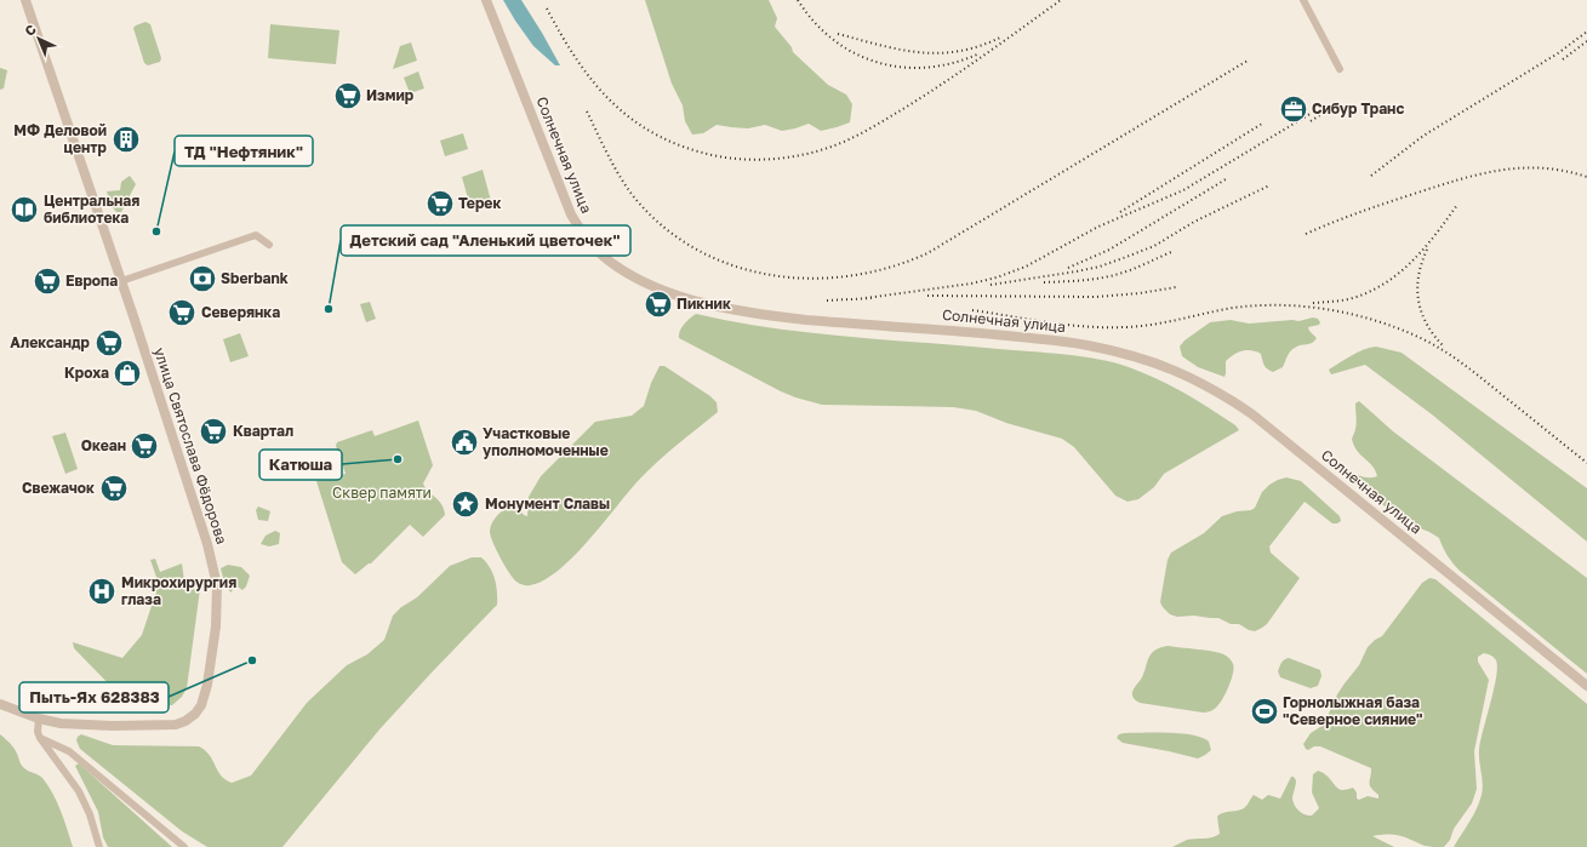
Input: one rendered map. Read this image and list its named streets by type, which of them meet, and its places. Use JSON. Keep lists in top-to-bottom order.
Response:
{
  "streets": {
    "street": ["Солнечная улица", "улица Святослава Фёдорова"]
  },
  "parks": ["Сквер памяти"],
  "places": {
    "supermarket": [
      "Измир",
      "Терек",
      "Европа",
      "Пикник",
      "Северянка",
      "Александр",
      "Квартал",
      "Океан",
      "Свежачок"
    ],
    "office": ["Сибур Транс"],
    "building": ["МФ Деловой центр"],
    "library": ["Центральная библиотека"],
    "other": [
      "ТД \"Нефтяник\"",
      "Детский сад \"Аленький цветочек\"",
      "Катюша",
      "Пыть-Ях 628383"
    ],
    "bank": ["Sberbank"],
    "shop": ["Кроха"],
    "public building": ["Участковые уполномоченные"],
    "place": ["Монумент Славы"],
    "hospital": ["Микрохирургия глаза"],
    "sports": ["Горнолыжная база \"Северное сияние\""]
  },
  "north": "top left"
}
